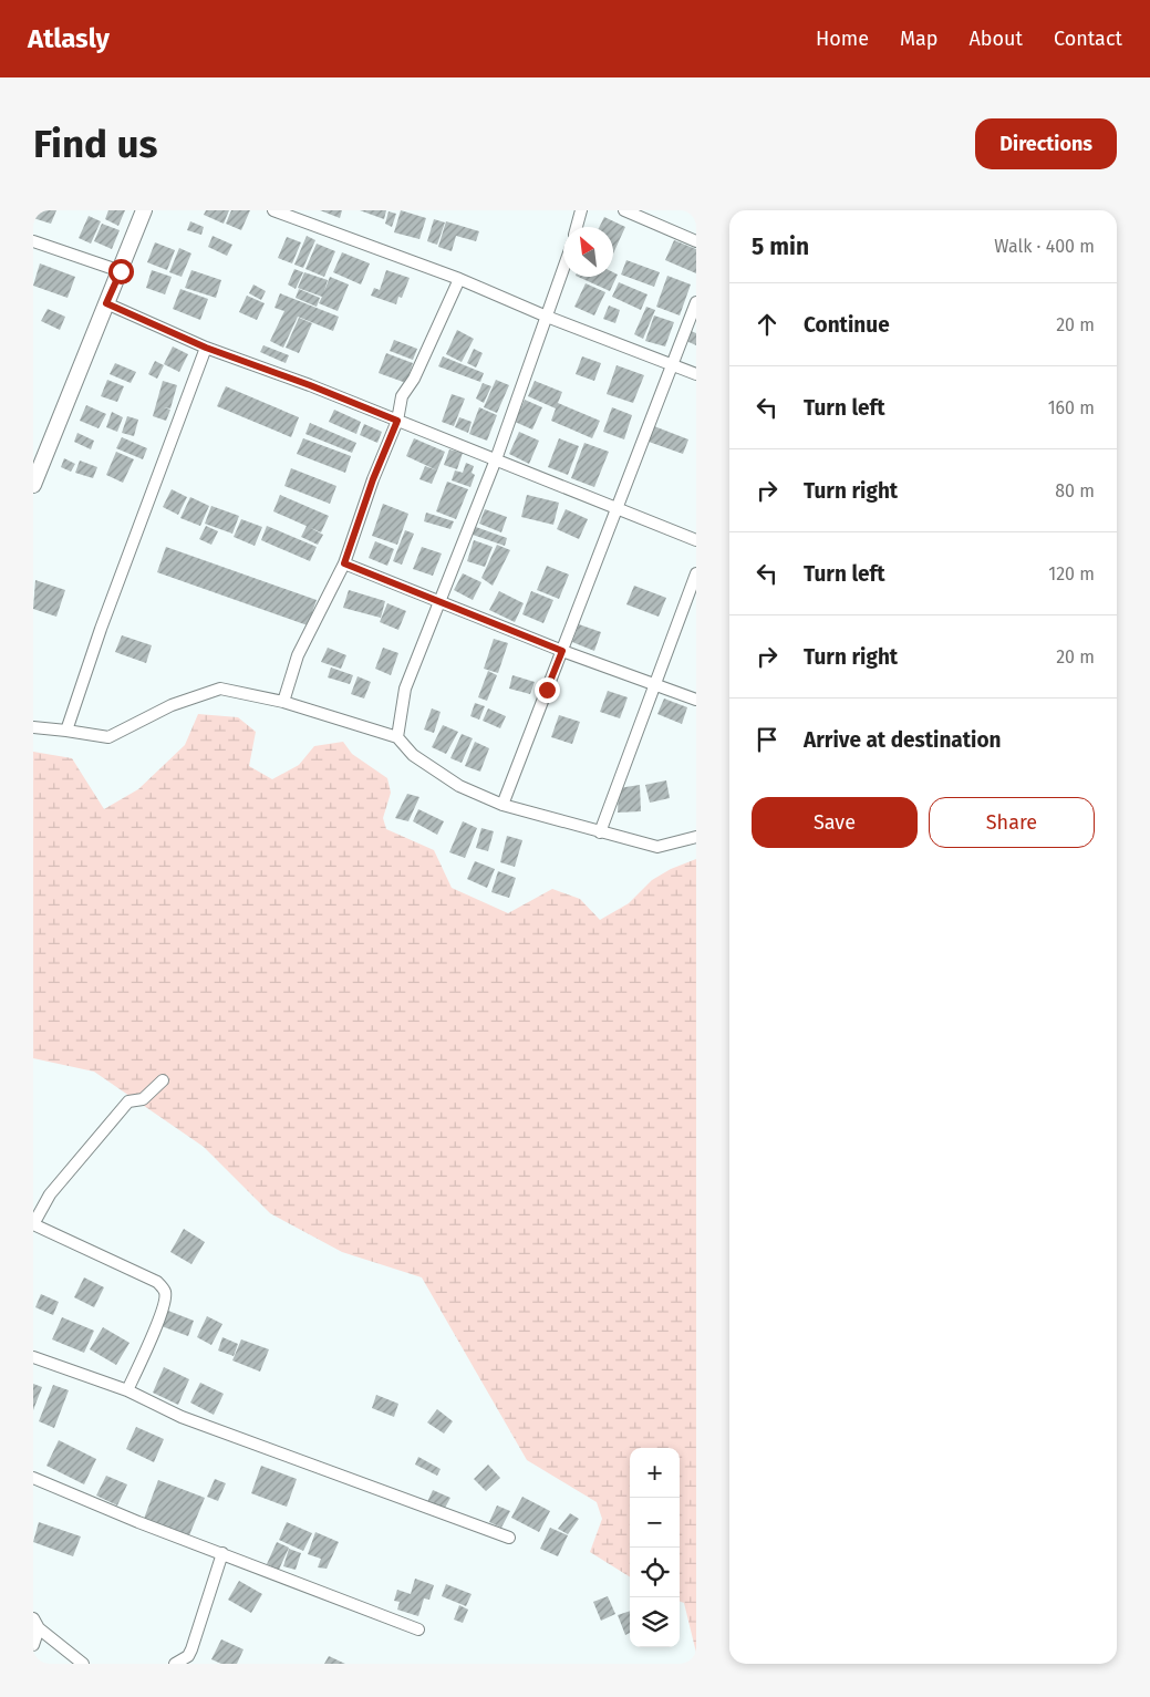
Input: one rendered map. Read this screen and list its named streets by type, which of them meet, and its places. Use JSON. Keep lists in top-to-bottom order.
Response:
{
  "north": "top left",
  "page": {
    "header": "Atlasly",
    "nav": [
      "Home",
      "Map",
      "About",
      "Contact"
    ],
    "buttons": [
      "Directions",
      ["Save", "Share"]
    ],
    "title": "Find us",
    "heading": ["5 min", "Walk · 400 m"],
    "list": [
      ["Continue", "20 m"],
      ["Turn left", "160 m"],
      ["Turn right", "80 m"],
      ["Turn left", "120 m"],
      ["Turn right", "20 m"],
      "Arrive at destination"
    ],
    "map_buttons": ["+", "−"]
  }
}
